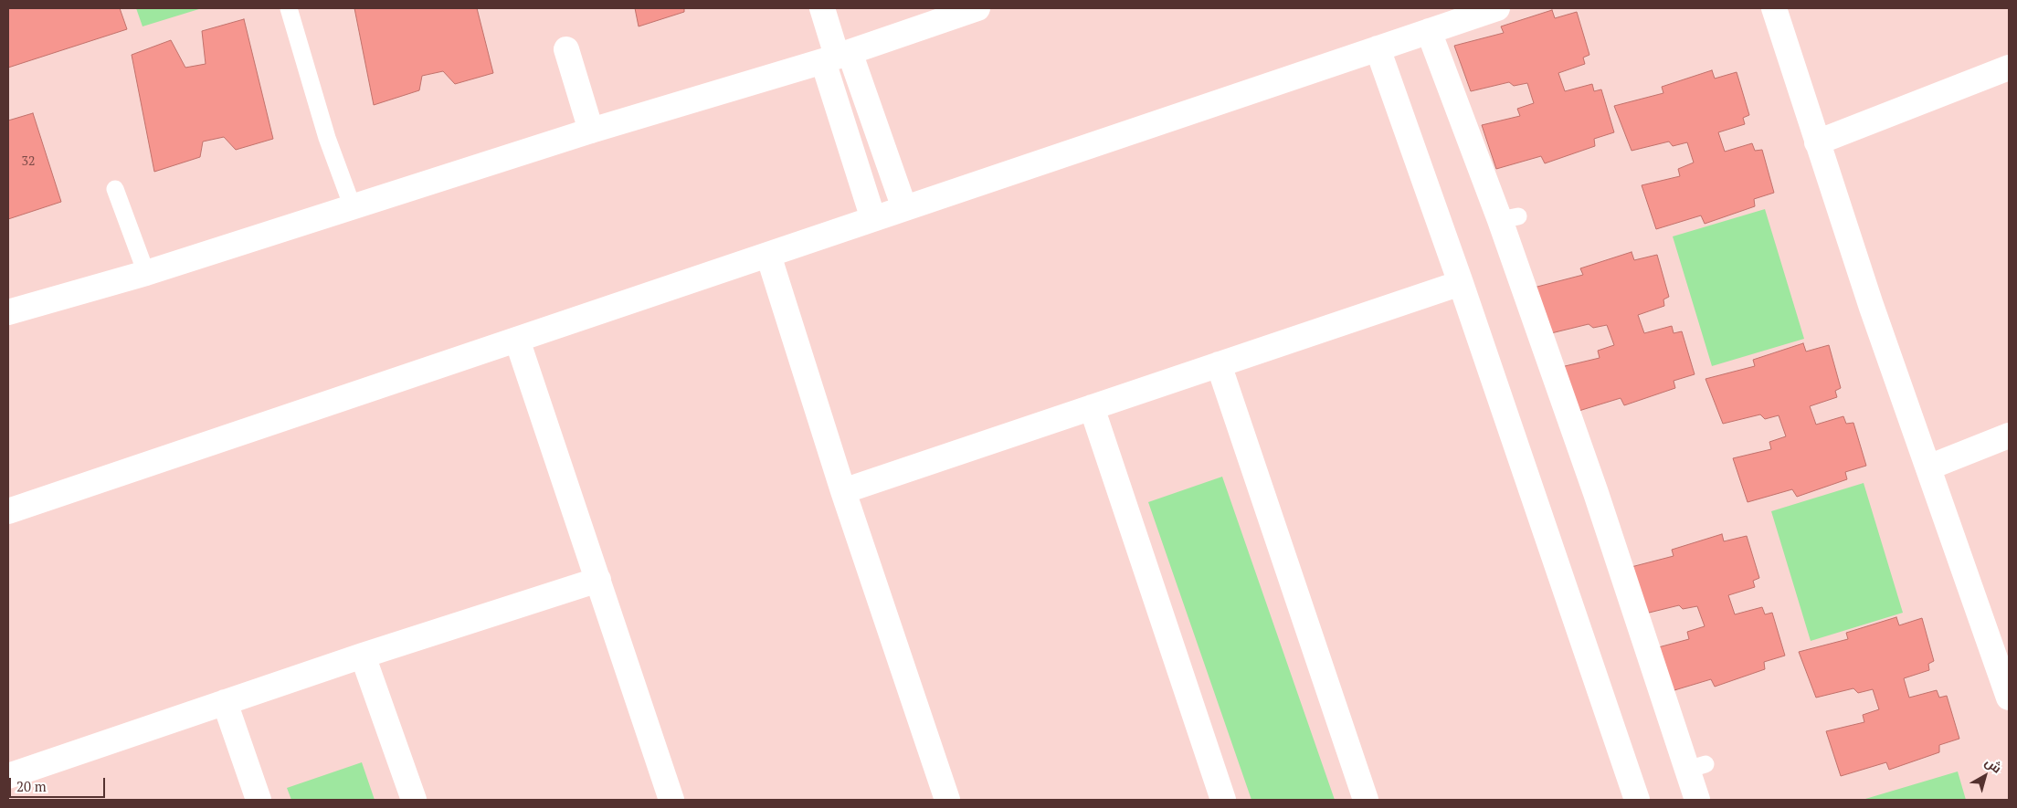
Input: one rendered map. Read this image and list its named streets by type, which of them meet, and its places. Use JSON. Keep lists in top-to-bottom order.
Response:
{
  "house_numbers": ["32"],
  "scale_bar": "20 m",
  "north": "top right"
}
